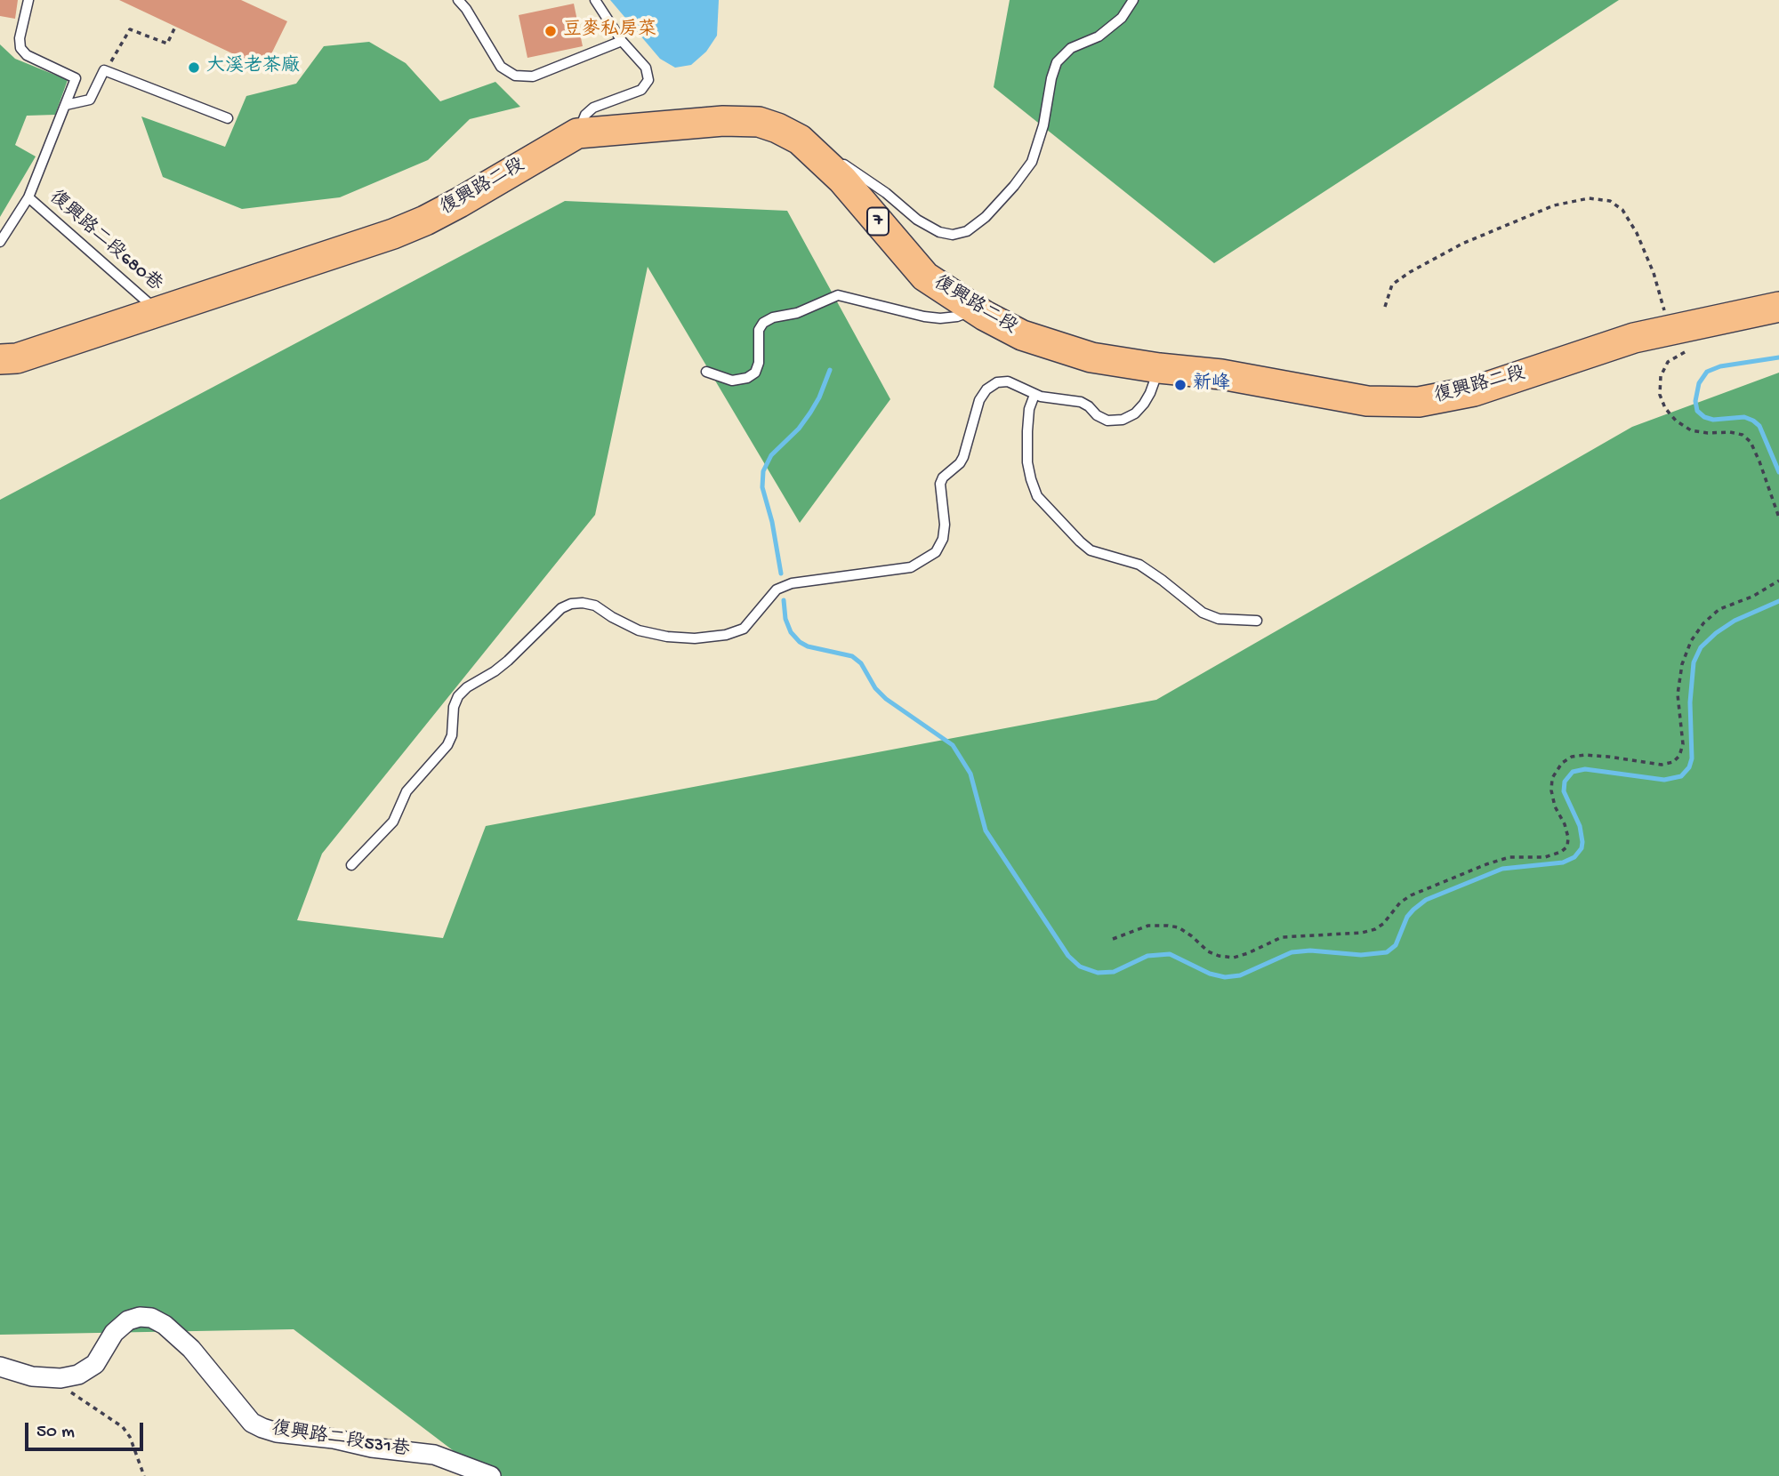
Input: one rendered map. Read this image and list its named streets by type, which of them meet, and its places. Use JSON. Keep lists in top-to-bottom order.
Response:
{
  "streets": {
    "main road": ["復興路二段", "7"],
    "street": ["復興路二段531巷"],
    "lane": ["復興路二段680巷"]
  },
  "crossings": [
    ["復興路二段", "復興路二段680巷"]
  ],
  "places": ["豆麥私房菜", "大溪老茶廠", "新峰"],
  "scale_bar": "50 m"
}
